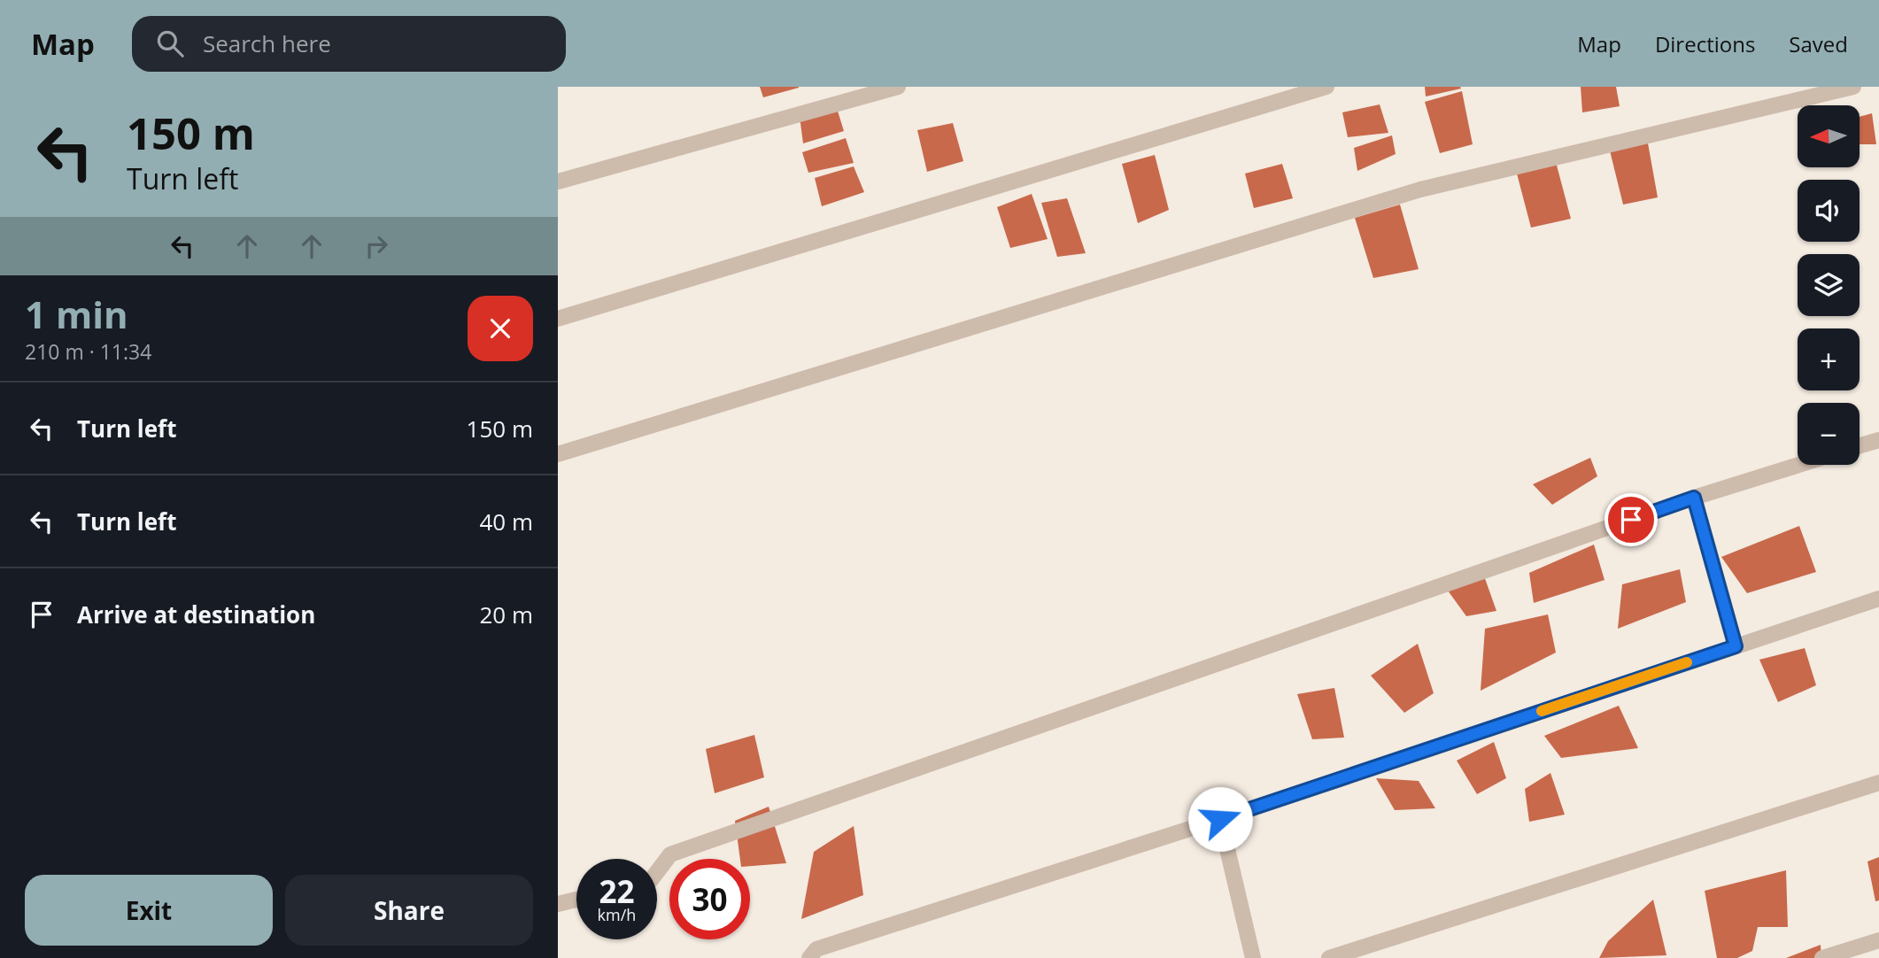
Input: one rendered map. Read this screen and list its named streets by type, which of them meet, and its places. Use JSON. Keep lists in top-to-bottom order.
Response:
{
  "north": "left",
  "page": {
    "header": "Map",
    "search": "Search here",
    "nav": ["Map", "Directions", "Saved"],
    "turn": ["150 m", "Turn left"],
    "map_buttons": ["+", "−"],
    "heading": ["1 min", "210 m · 11:34"],
    "list": [
      {
        "name": "Turn left",
        "value": "150 m"
      },
      {
        "name": "Turn left",
        "value": "40 m"
      },
      {
        "name": "Arrive at destination",
        "value": "20 m"
      }
    ],
    "speed": "22 km/h",
    "limit": "30",
    "buttons": ["Exit", "Share"]
  }
}
